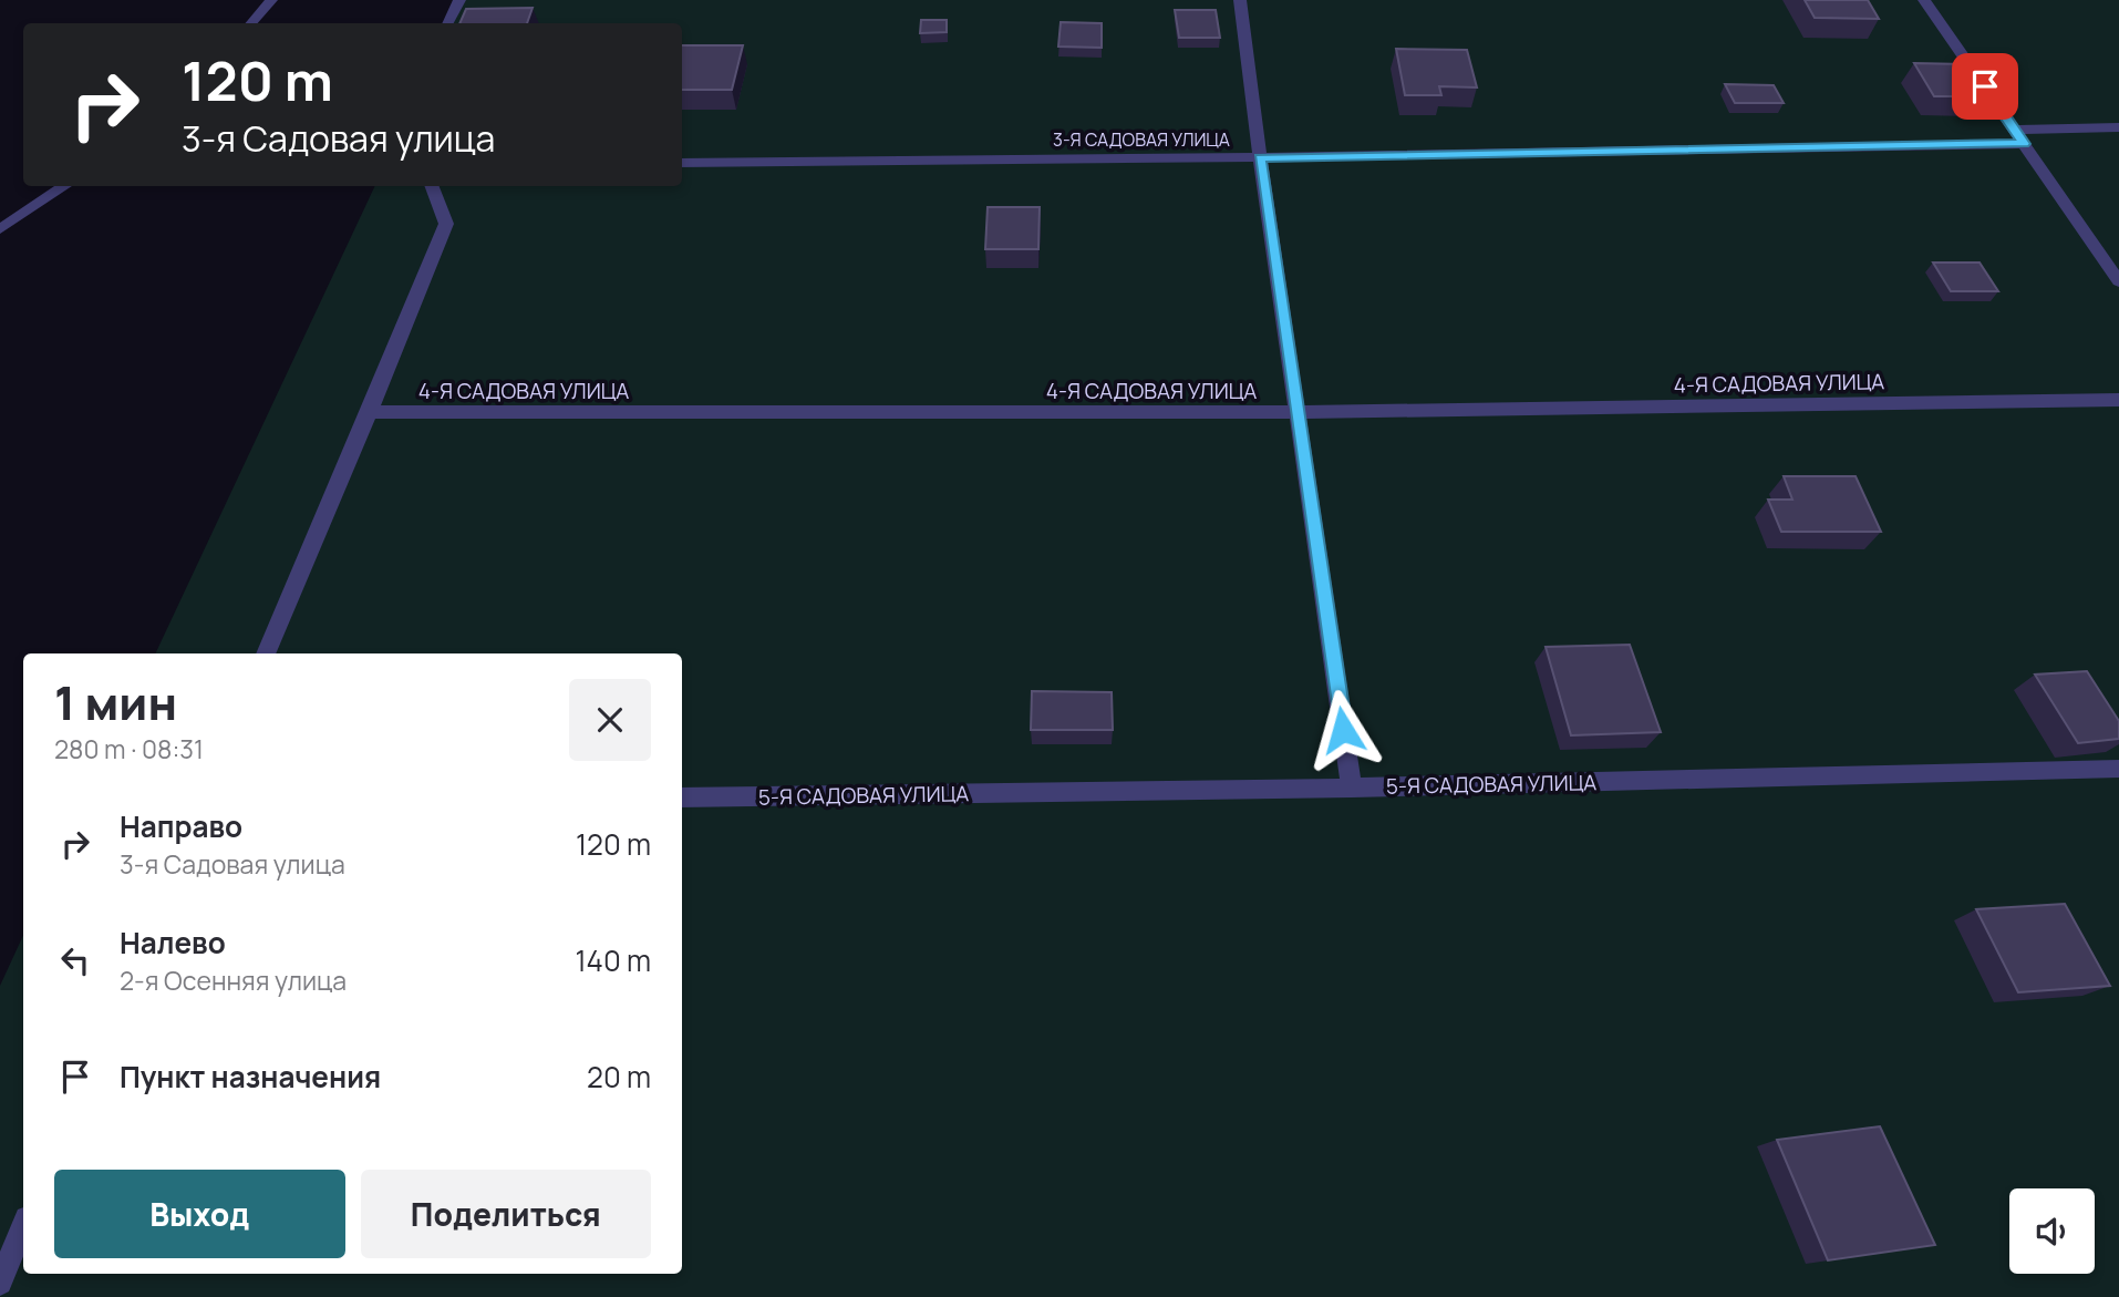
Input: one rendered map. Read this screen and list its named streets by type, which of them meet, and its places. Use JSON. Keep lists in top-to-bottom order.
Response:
{
  "streets": {
    "street": ["3-Я САДОВАЯ УЛИЦА", "4-Я САДОВАЯ УЛИЦА", "5-Я САДОВАЯ УЛИЦА"]
  },
  "page": {
    "turn": ["120 m", "3-я Садовая улица"],
    "heading": ["1 мин", "280 m · 08:31"],
    "list": [
      {
        "name": "Направо",
        "note": "3-я Садовая улица",
        "value": "120 m"
      },
      {
        "name": "Налево",
        "note": "2-я Осенняя улица",
        "value": "140 m"
      },
      {
        "name": "Пункт назначения",
        "value": "20 m"
      }
    ],
    "buttons": ["Выход", "Поделиться"]
  }
}
